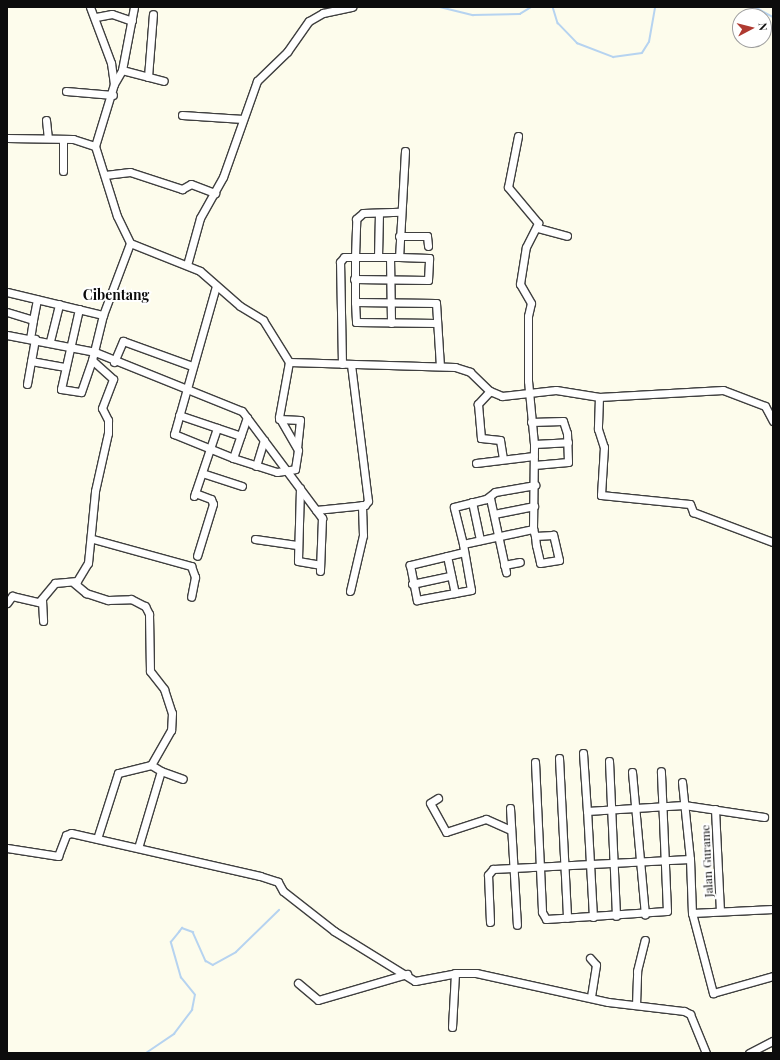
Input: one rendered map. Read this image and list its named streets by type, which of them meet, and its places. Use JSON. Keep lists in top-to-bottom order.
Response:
{
  "streets": {
    "street": ["Jalan Gurame"]
  },
  "districts": ["Cibentang"],
  "north": "right"
}
